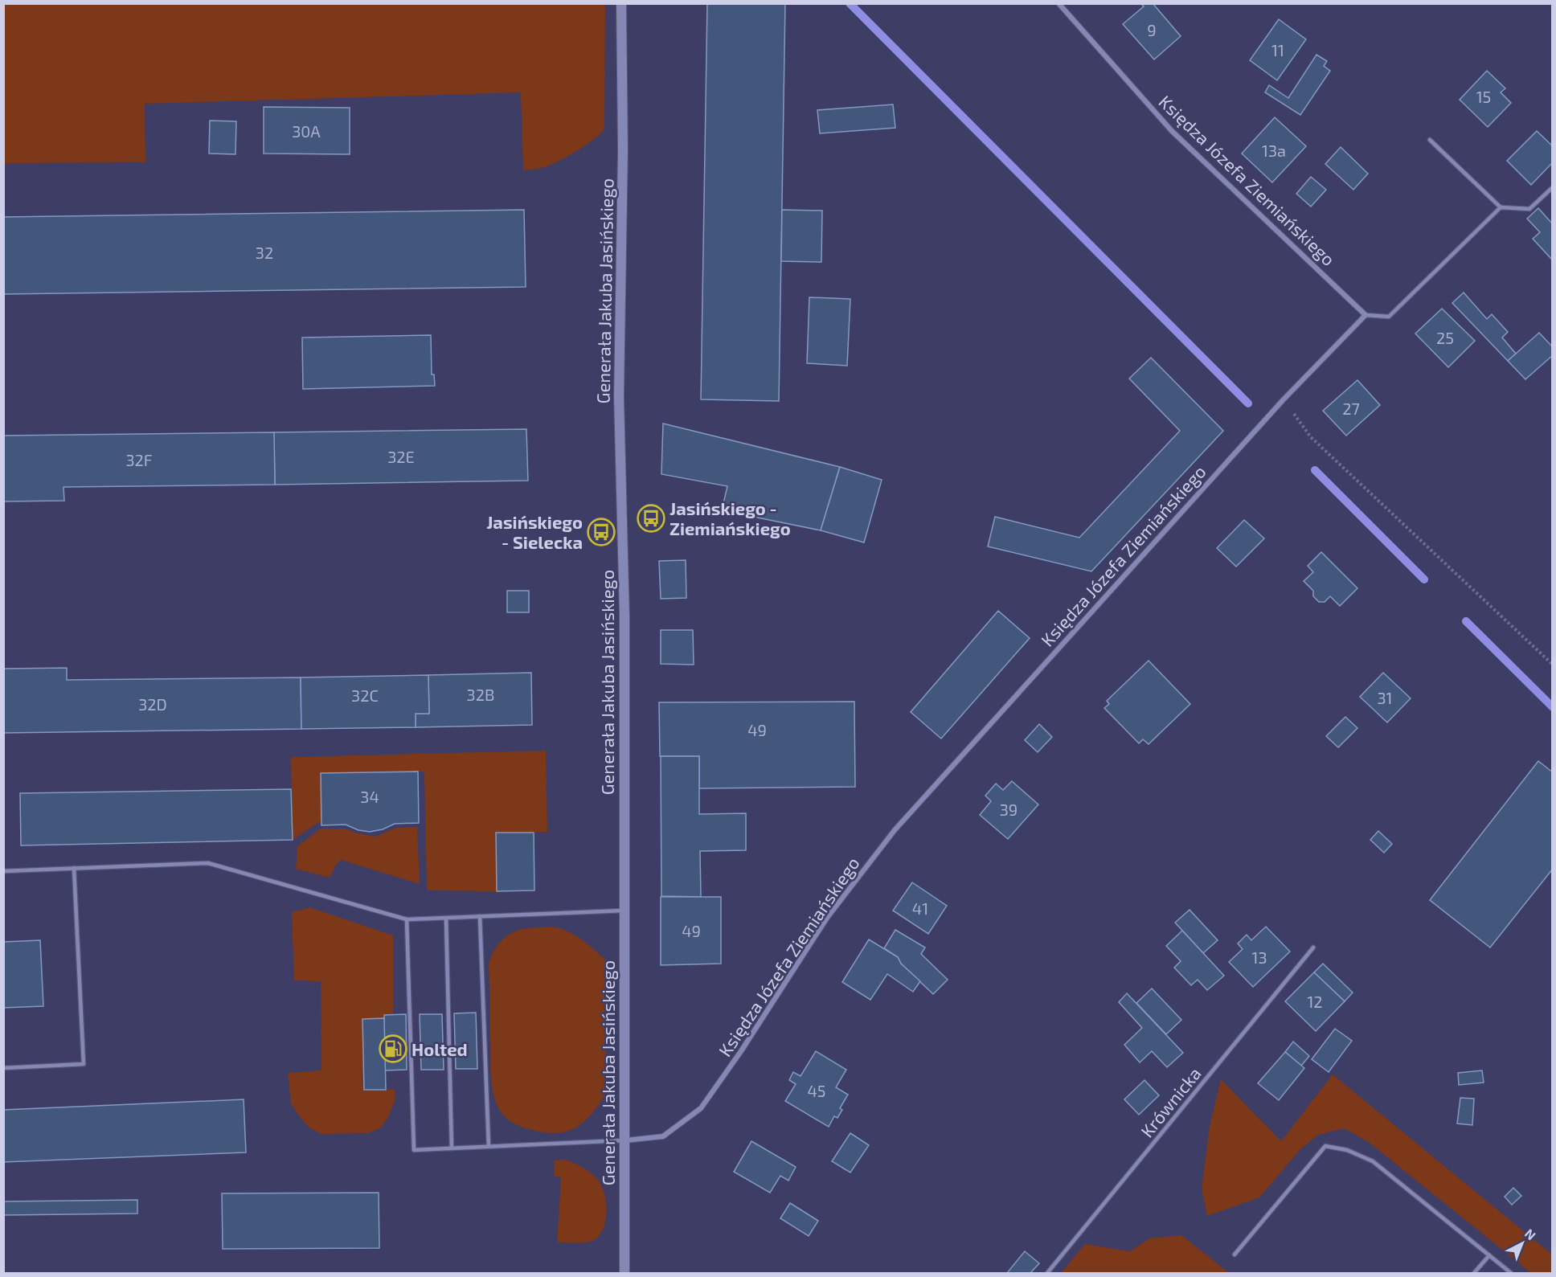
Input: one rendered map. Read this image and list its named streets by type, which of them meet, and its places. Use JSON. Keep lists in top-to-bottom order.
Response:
{
  "streets": {
    "street": ["Księdza Józefa Ziemiańskiego", "Generała Jakuba Jasińskiego"],
    "lane": ["Krównicka"]
  },
  "crossings": [
    ["Księdza Józefa Ziemiańskiego", "Generała Jakuba Jasińskiego"]
  ],
  "places": {
    "bus stop": ["Jasińskiego - Ziemiańskiego", "Jasińskiego - Sielecka"],
    "fuel station": ["Holted"]
  },
  "house_numbers": [
    "9",
    "11",
    "15",
    "30A",
    "13a",
    "32",
    "25",
    "27",
    "32E",
    "32F",
    "32B",
    "32C",
    "31",
    "32D",
    "49",
    "34",
    "39",
    "41",
    "49",
    "13",
    "12",
    "45"
  ],
  "north": "top right"
}
